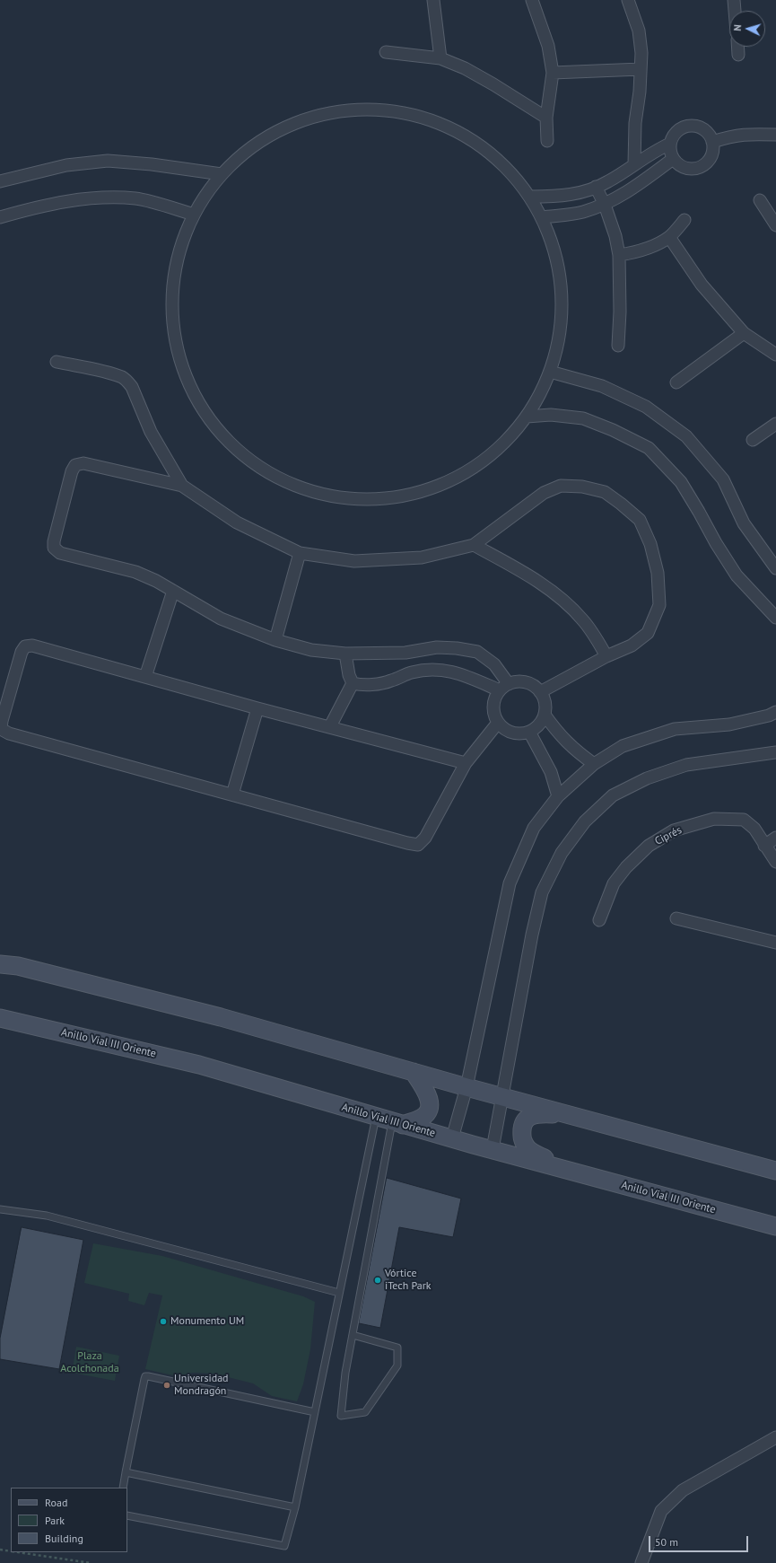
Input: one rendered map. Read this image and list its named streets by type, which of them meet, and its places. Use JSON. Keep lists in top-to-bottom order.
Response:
{
  "streets": {
    "main road": ["Anillo Vial III Oriente"],
    "street": ["Ciprés"]
  },
  "parks": ["Plaza Acolchonada"],
  "places": ["Vórtice iTech Park", "Monumento UM", "Universidad Mondragón"],
  "legend": ["Road", "Park", "Building"],
  "scale_bar": "50 m",
  "north": "left"
}
